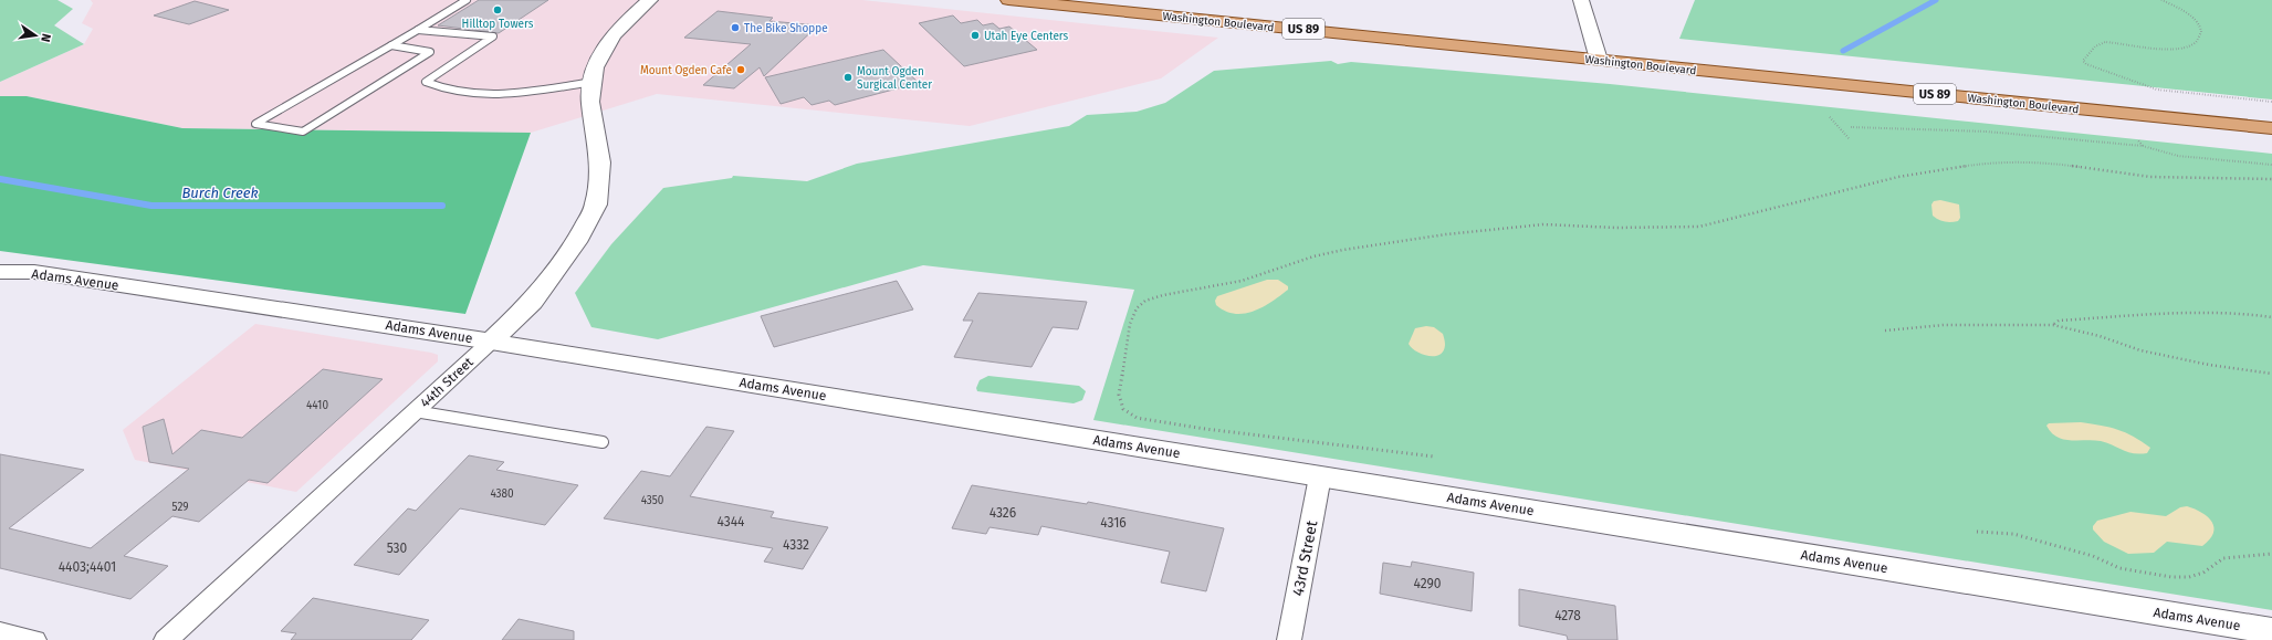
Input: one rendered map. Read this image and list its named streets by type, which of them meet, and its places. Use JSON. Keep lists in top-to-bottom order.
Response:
{
  "streets": {
    "main road": ["Washington Boulevard", "US 89"],
    "street": ["Adams Avenue", "44th Street", "43rd Street"]
  },
  "crossings": [
    ["Adams Avenue", "44th Street"],
    ["Adams Avenue", "43rd Street"]
  ],
  "water": ["Burch Creek"],
  "places": [
    "Hilltop Towers",
    "The Bike Shoppe",
    "Utah Eye Centers",
    "Mount Ogden Cafe",
    "Mount Ogden Surgical Center"
  ],
  "house_numbers": [
    "4410",
    "4380",
    "4350",
    "529",
    "4326",
    "4344",
    "4316",
    "4332",
    "530",
    "4403;4401",
    "4290",
    "4278"
  ],
  "north": "right"
}
